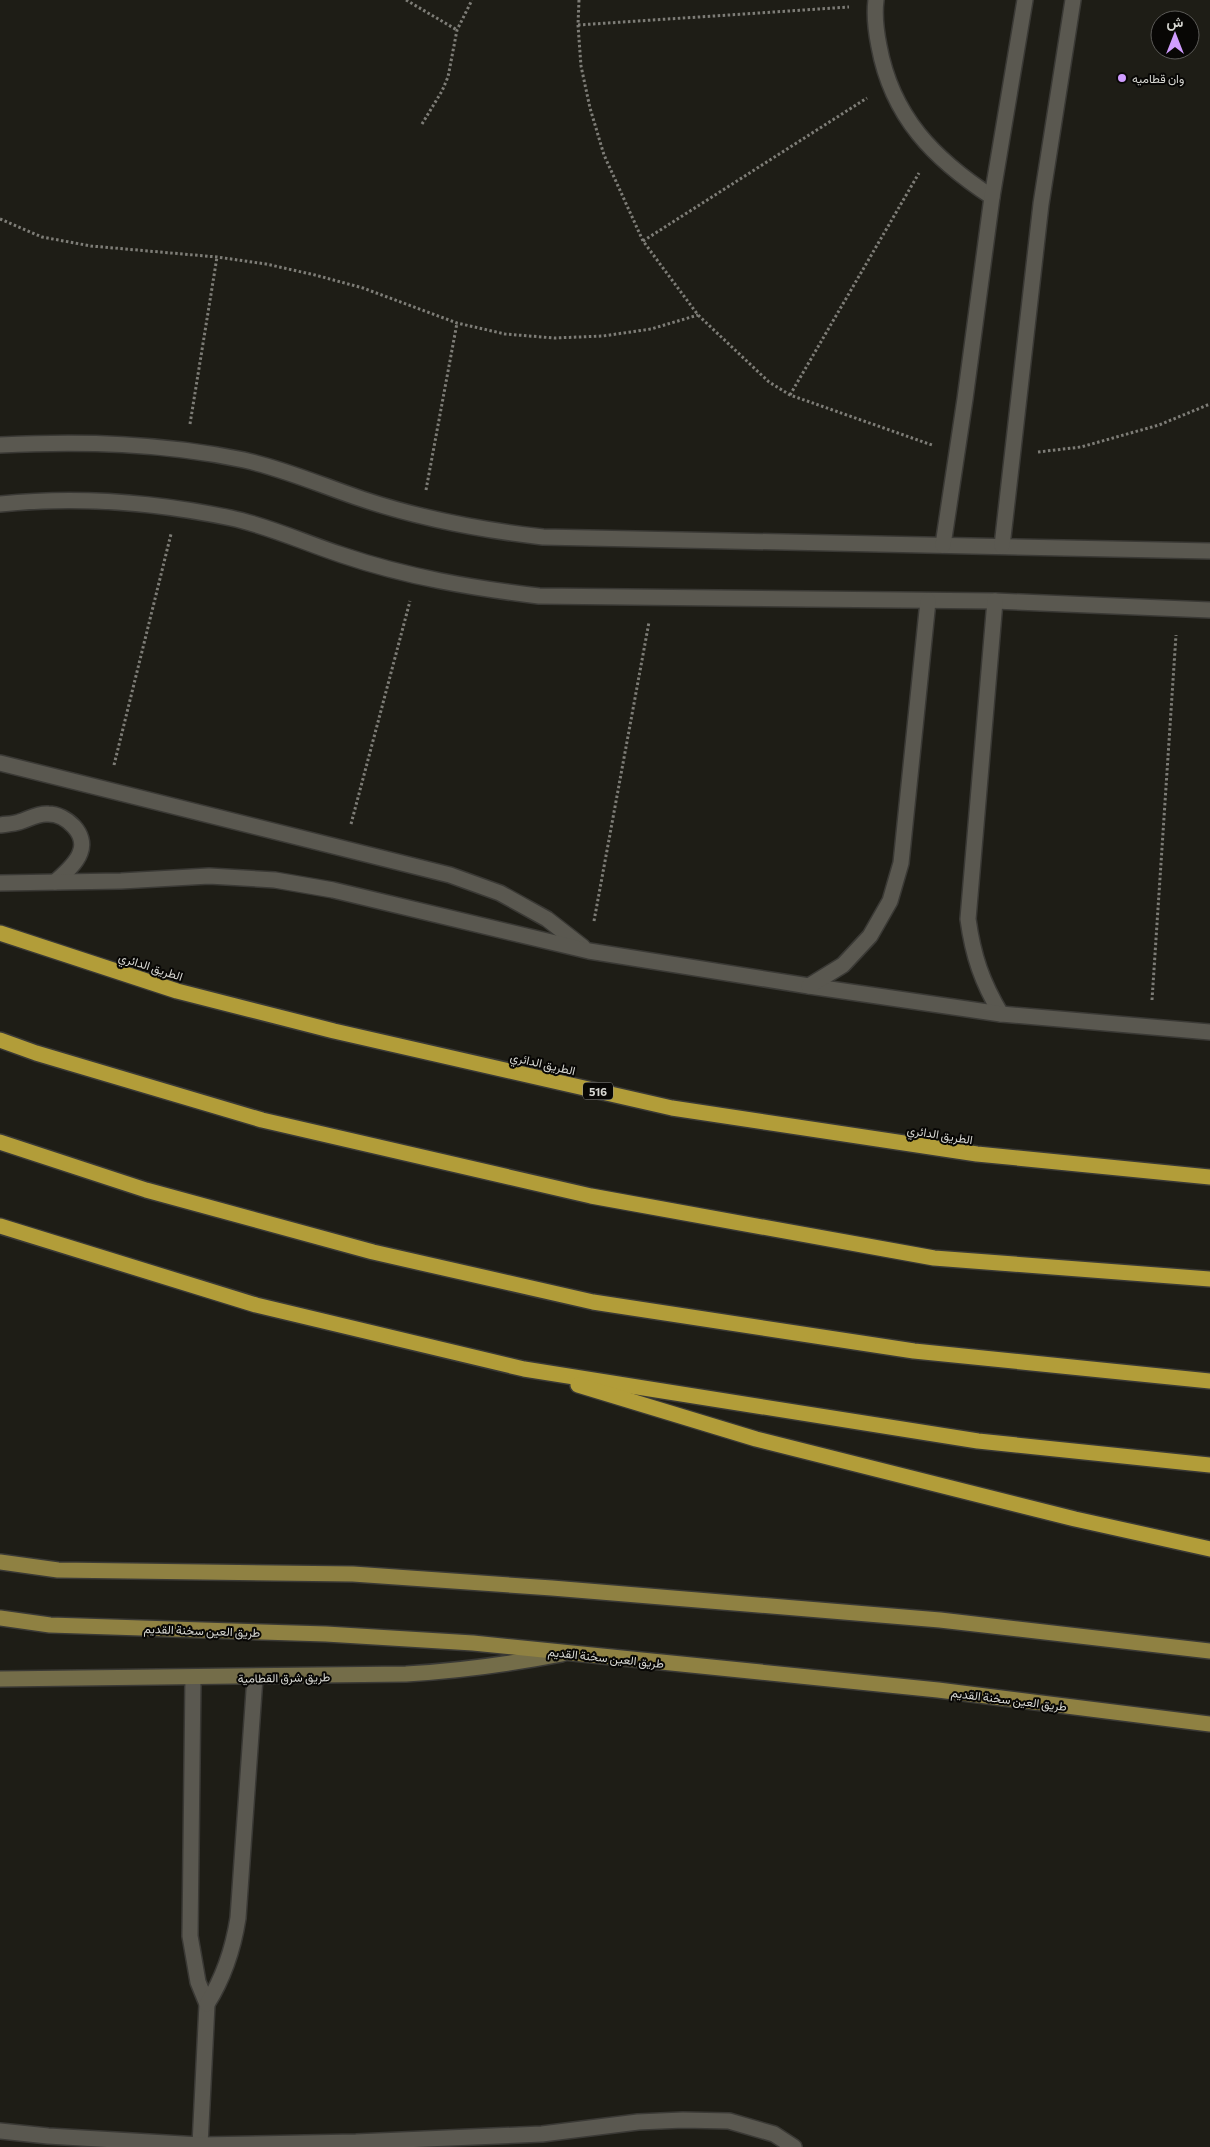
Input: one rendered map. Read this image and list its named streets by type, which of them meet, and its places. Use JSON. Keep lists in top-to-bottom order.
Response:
{
  "streets": {
    "highway": ["الطريق الدائري", "516"],
    "main road": ["طريق العين سخنة القديم"],
    "street": ["طريق شرق القطامية"]
  },
  "crossings": [
    ["طريق العين سخنة القديم", "طريق شرق القطامية"]
  ],
  "places": ["وان قطاميه"],
  "north": "top"
}
